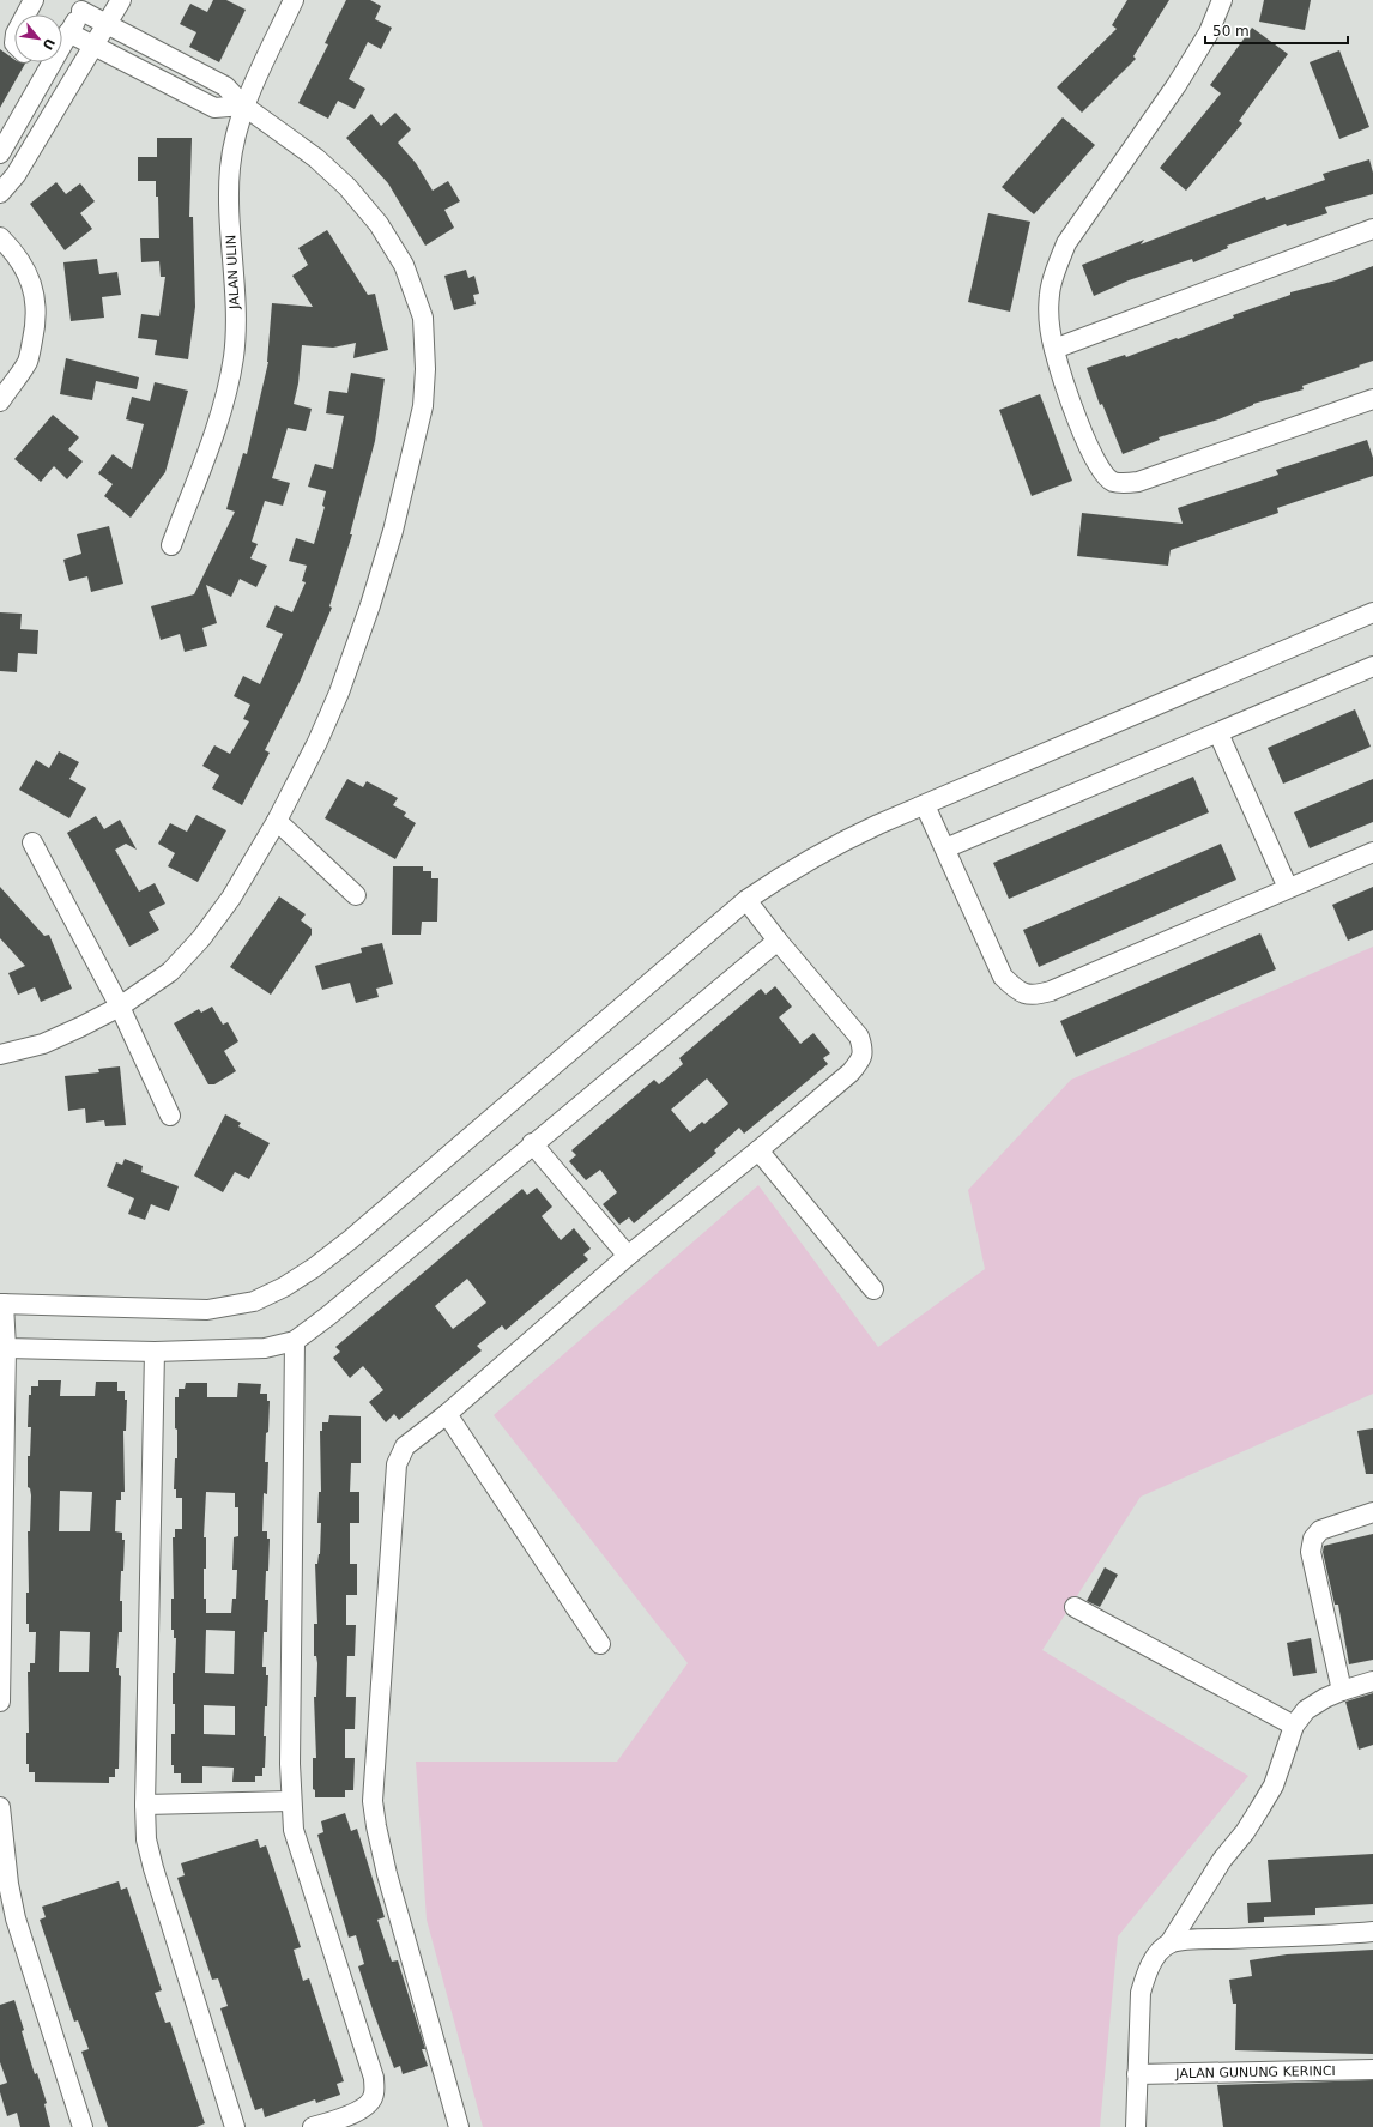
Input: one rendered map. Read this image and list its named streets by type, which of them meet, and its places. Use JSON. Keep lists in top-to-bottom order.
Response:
{
  "streets": {
    "street": ["JALAN ULIN", "JALAN GUNUNG KERINCI"]
  },
  "scale_bar": "50 m",
  "north": "bottom right"
}
